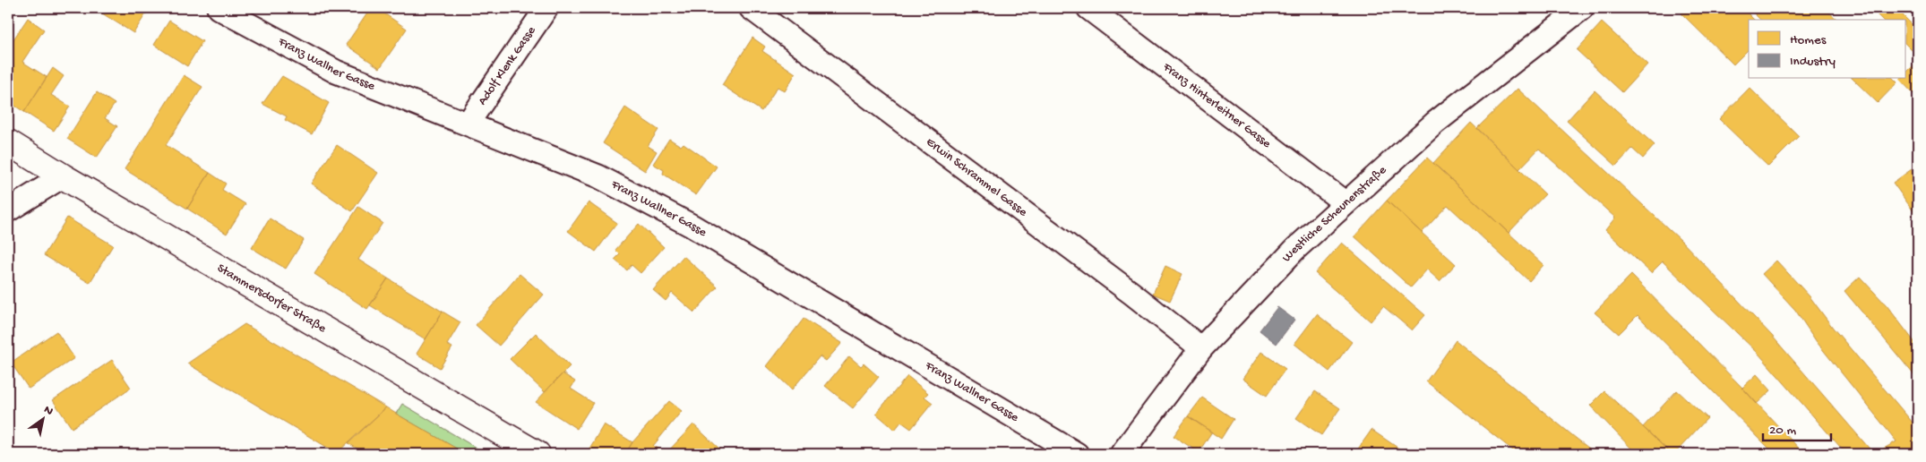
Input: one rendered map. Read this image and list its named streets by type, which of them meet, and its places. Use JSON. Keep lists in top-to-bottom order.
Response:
{
  "streets": {
    "main road": ["Stammersdorfer Straße"],
    "street": [
      "Franz Wallner Gasse",
      "Adolf Klenk Gasse",
      "Franz Hinterleitner Gasse",
      "Erwin Schrammel Gasse",
      "Westliche Scheunenstraße"
    ]
  },
  "crossings": [
    ["Franz Wallner Gasse", "Adolf Klenk Gasse"],
    ["Franz Hinterleitner Gasse", "Westliche Scheunenstraße"],
    ["Erwin Schrammel Gasse", "Westliche Scheunenstraße"]
  ],
  "legend": ["Homes", "Industry"],
  "scale_bar": "20 m",
  "north": "top right"
}
